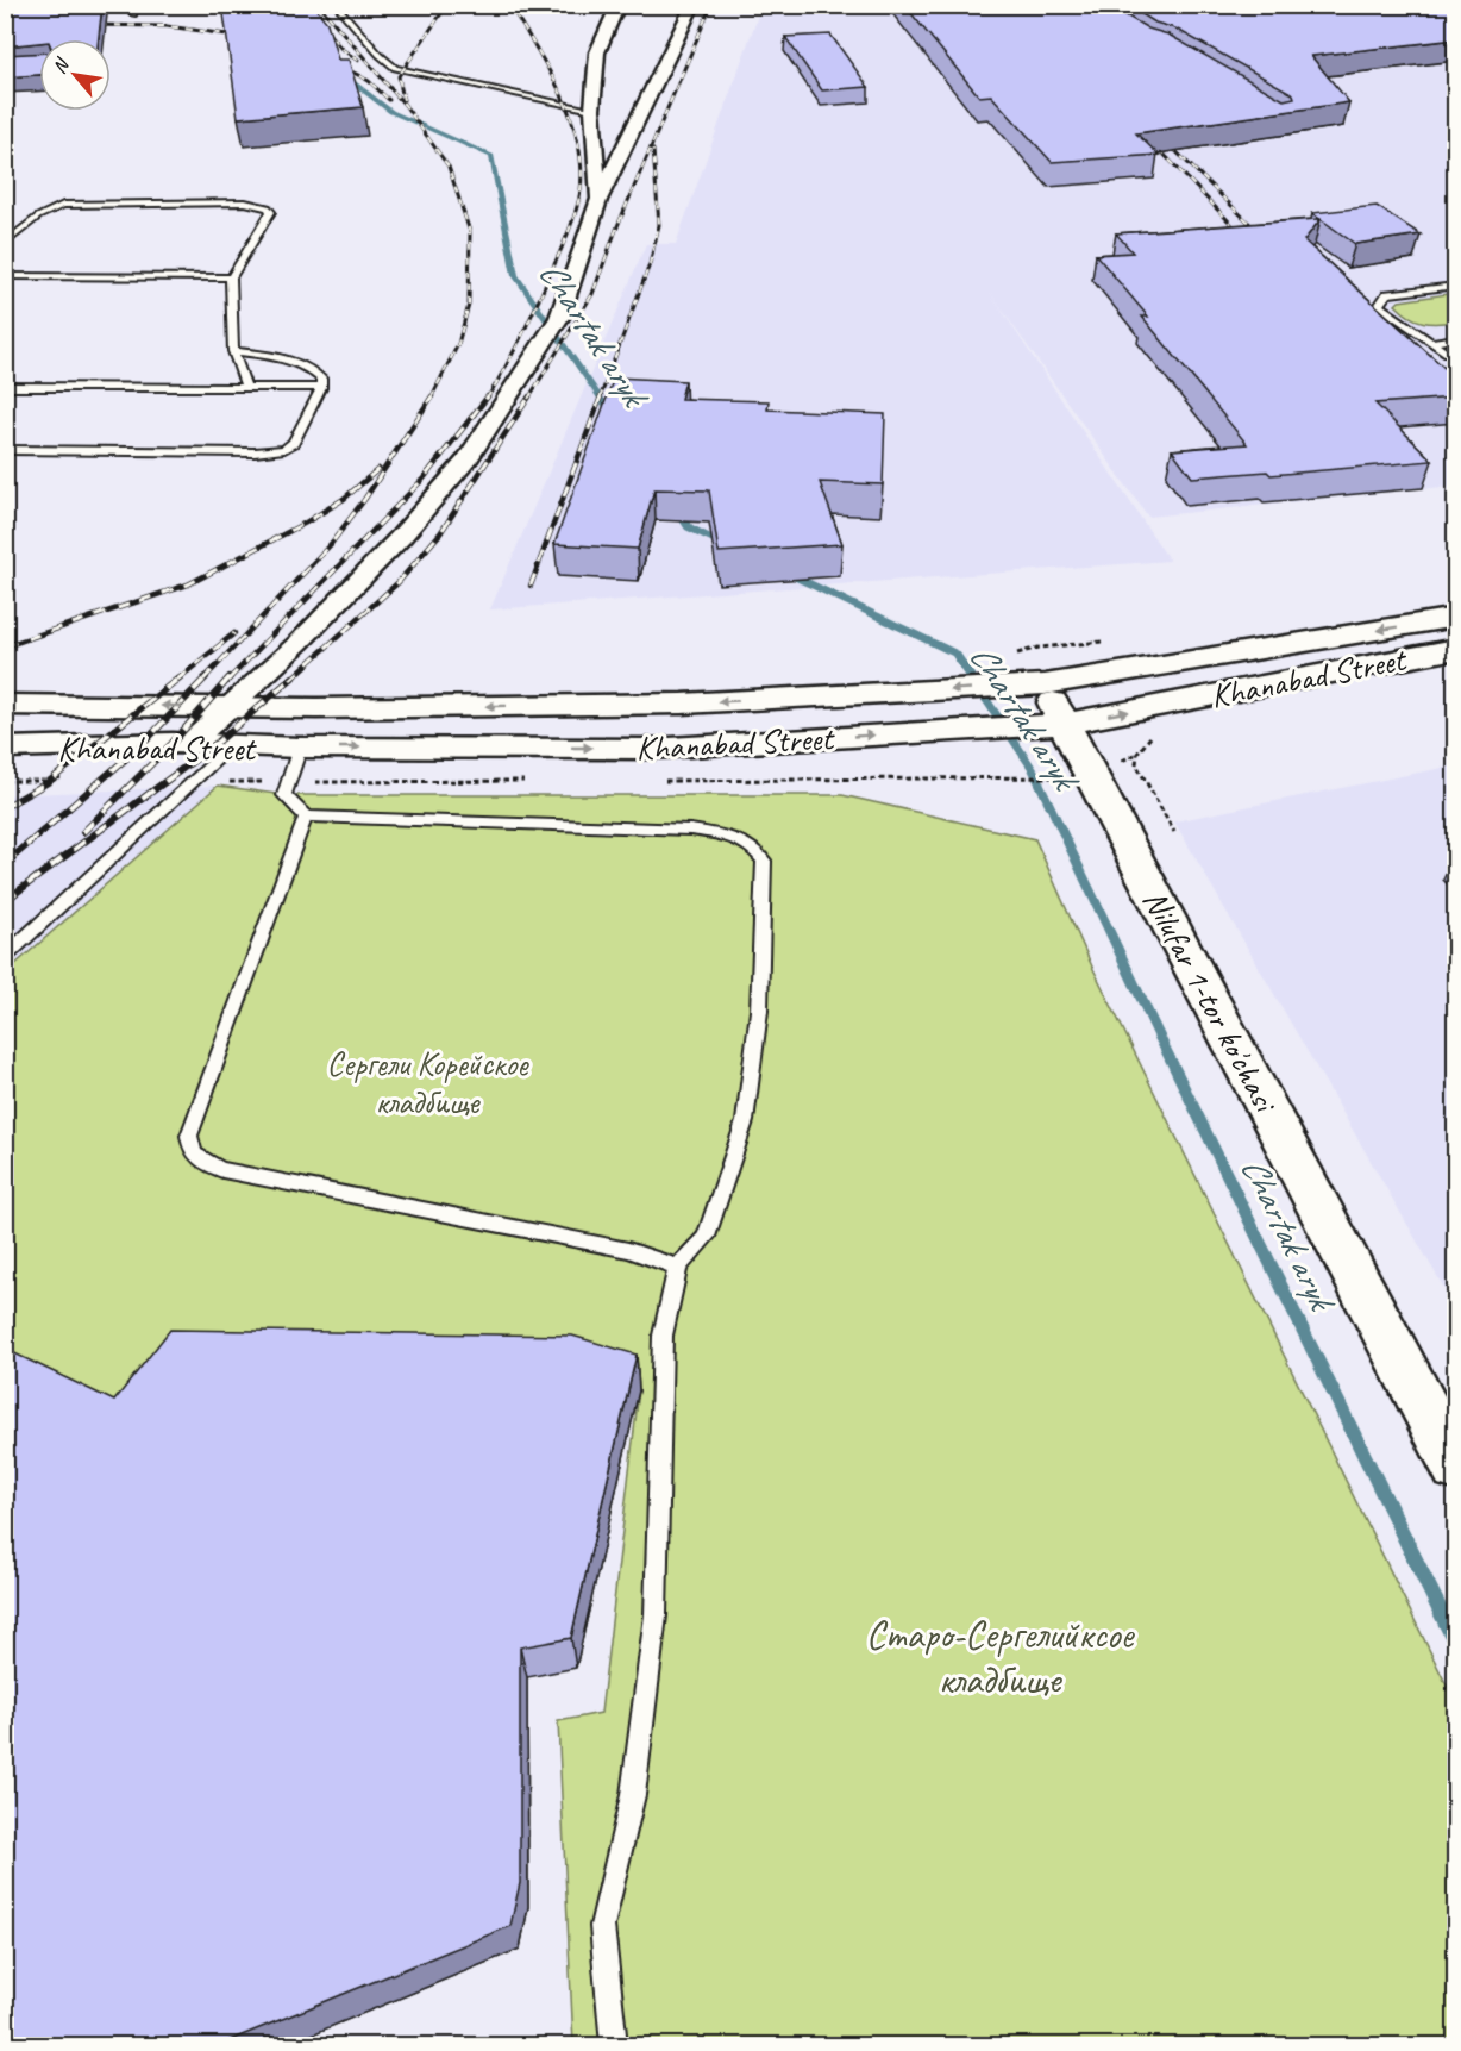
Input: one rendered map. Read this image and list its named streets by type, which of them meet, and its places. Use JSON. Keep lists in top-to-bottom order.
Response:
{
  "streets": {
    "street": ["Khanabad Street", "Nilufar 1-tor ko'chasi"]
  },
  "crossings": [
    ["Khanabad Street", "Nilufar 1-tor ko'chasi"]
  ],
  "water": ["Chartak aryk"],
  "parks": ["Сергели Корейское кладбище", "Старо-Сергелийксое кладбище"],
  "north": "top left"
}
